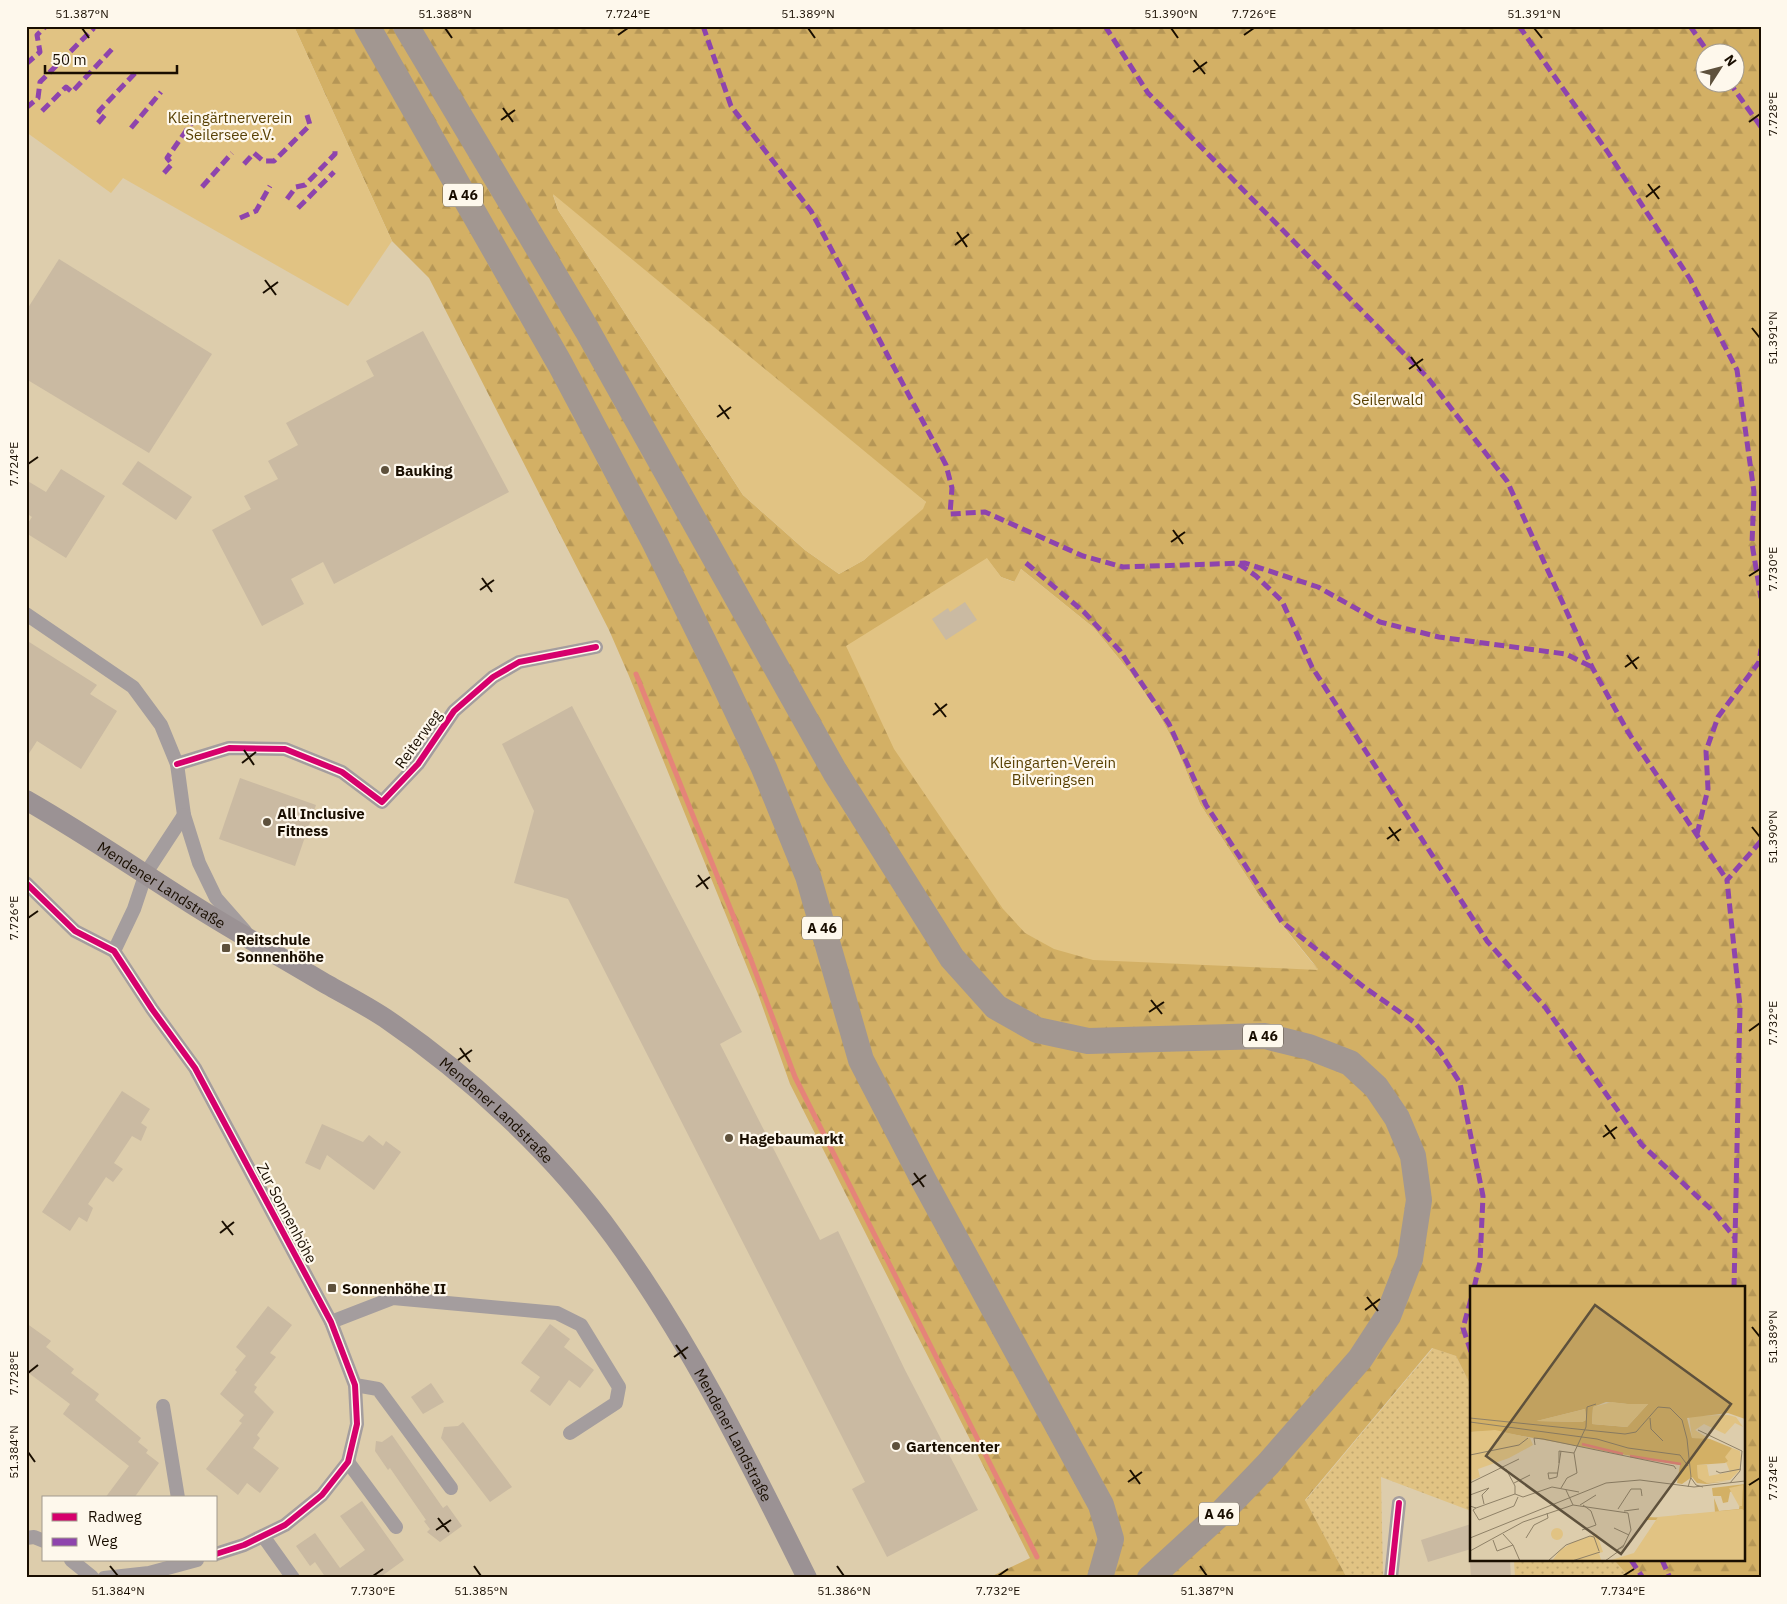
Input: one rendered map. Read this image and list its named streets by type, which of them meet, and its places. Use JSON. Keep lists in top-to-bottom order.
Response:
{
  "streets": {
    "highway": ["A 46"],
    "main road": ["Mendener Landstraße"],
    "street": ["Reiterweg", "Zur Sonnenhöhe"]
  },
  "parks": ["Kleingärtnerverein Seilersee e.V.", "Seilerwald", "Kleingarten-Verein Bilveringsen"],
  "places": {
    "other": [
      "Bauking",
      "All Inclusive Fitness",
      "Hagebaumarkt",
      "Gartencenter"
    ],
    "transit": ["Reitschule Sonnenhöhe", "Sonnenhöhe II"]
  },
  "legend": ["Radweg", "Weg"],
  "scale_bar": "50 m",
  "north": "top right",
  "coordinates": [
    "51.387°N",
    "51.388°N",
    "7.724°E",
    "51.389°N",
    "51.390°N",
    "7.726°E",
    "51.391°N",
    "7.728°E",
    "7.730°E",
    "7.732°E",
    "51.384°N",
    "7.734°E",
    "51.385°N",
    "51.386°N"
  ]
}
